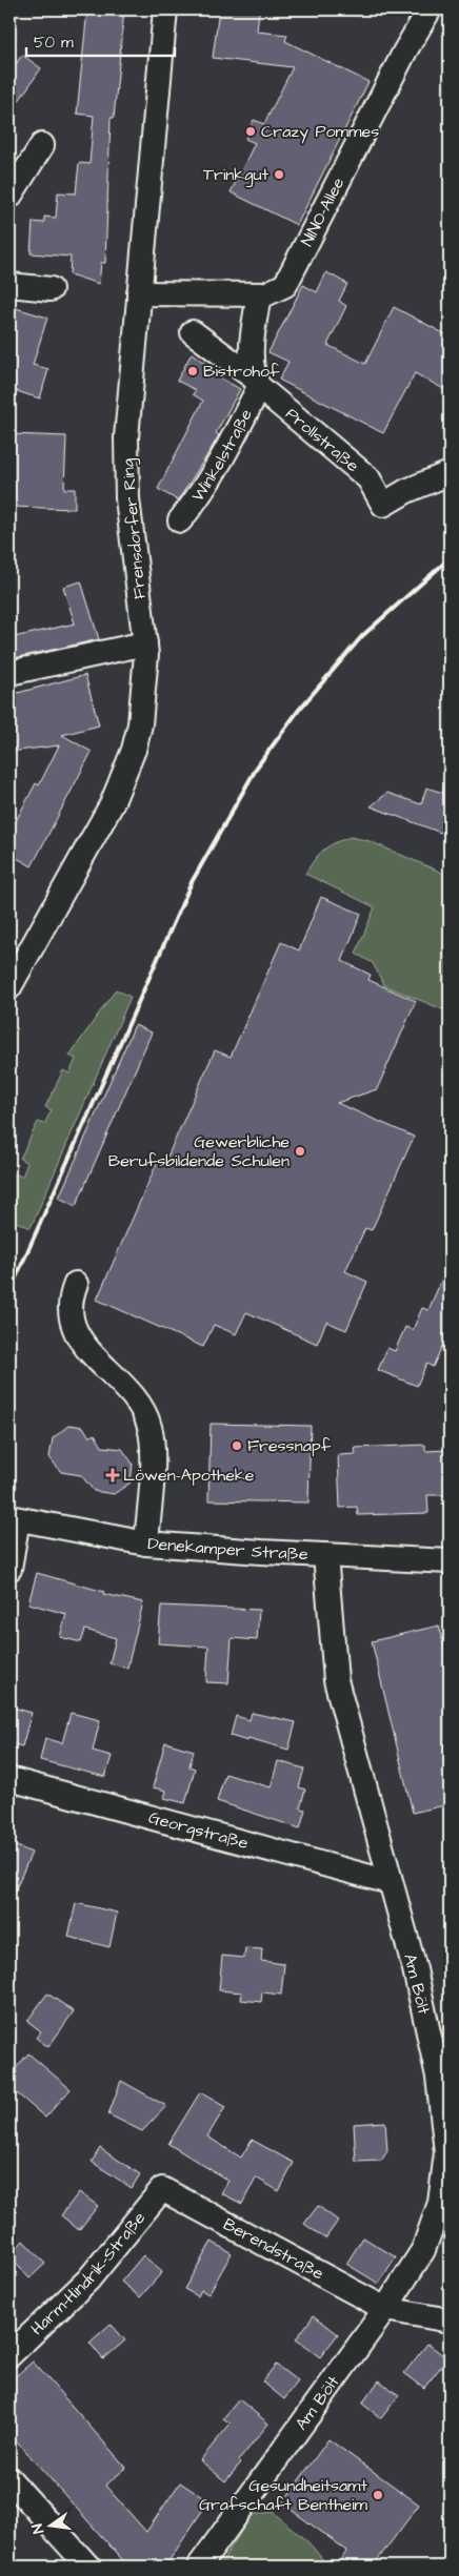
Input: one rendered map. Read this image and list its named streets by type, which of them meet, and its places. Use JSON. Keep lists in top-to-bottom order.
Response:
{
  "streets": {
    "street": [
      "NINO-Allee",
      "Prollstraße",
      "Winkelstraße",
      "Frensdorfer Ring",
      "Denekamper Straße",
      "Georgstraße",
      "Am Bölt",
      "Berendstraße",
      "Harm-Hindrik-Straße"
    ]
  },
  "crossings": [
    ["NINO-Allee", "Frensdorfer Ring"],
    ["Prollstraße", "Winkelstraße"],
    ["Denekamper Straße", "Am Bölt"],
    ["Georgstraße", "Am Bölt"],
    ["Am Bölt", "Berendstraße"],
    ["Berendstraße", "Harm-Hindrik-Straße"]
  ],
  "places": {
    "other": [
      "Crazy Pommes",
      "Trinkgut",
      "Bistrohof",
      "Gewerbliche Berufsbildende Schulen",
      "Fressnapf",
      "Gesundheitsamt Grafschaft Bentheim"
    ],
    "health": ["Löwen-Apotheke"]
  },
  "scale_bar": "50 m",
  "north": "left"
}
